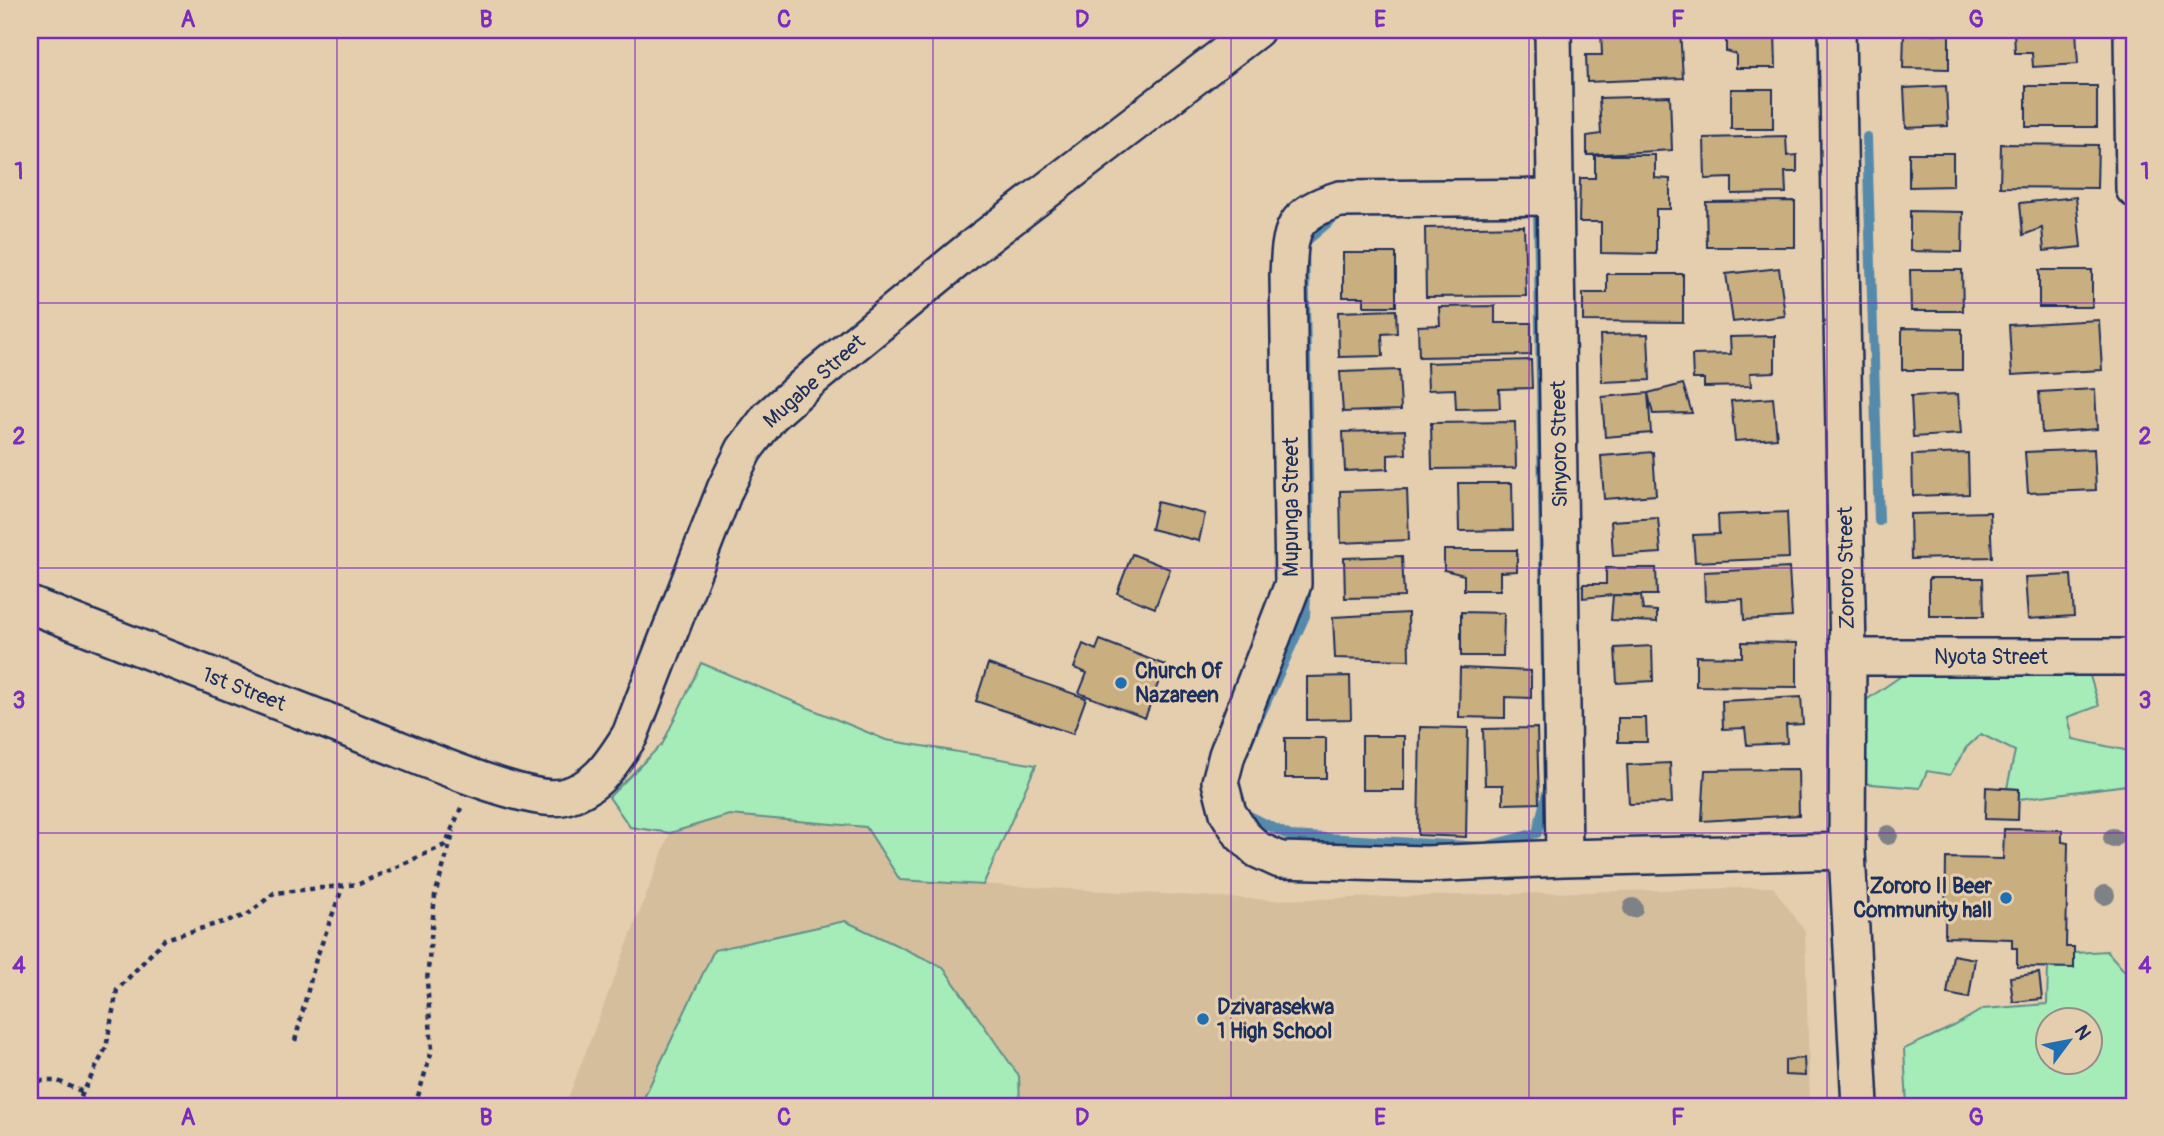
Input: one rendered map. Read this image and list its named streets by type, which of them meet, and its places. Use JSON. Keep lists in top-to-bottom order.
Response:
{
  "streets": {
    "street": [
      "Mugabe Street",
      "Sinyoro Street",
      "Mupunga Street",
      "Zororo Street",
      "Nyota Street",
      "1st Street"
    ]
  },
  "crossings": [
    ["Mugabe Street", "1st Street"],
    ["Sinyoro Street", "Mupunga Street"],
    ["Mupunga Street", "Zororo Street"],
    ["Zororo Street", "Nyota Street"]
  ],
  "places": ["Church Of Nazareen", "Zororo II Beer Community hall", "Dzivarasekwa 1 High School"],
  "north": "top right",
  "grid": {
    "columns": [
      "A",
      "B",
      "C",
      "D",
      "E",
      "F",
      "G"
    ],
    "rows": [
      "1",
      "2",
      "3",
      "4"
    ]
  }
}
